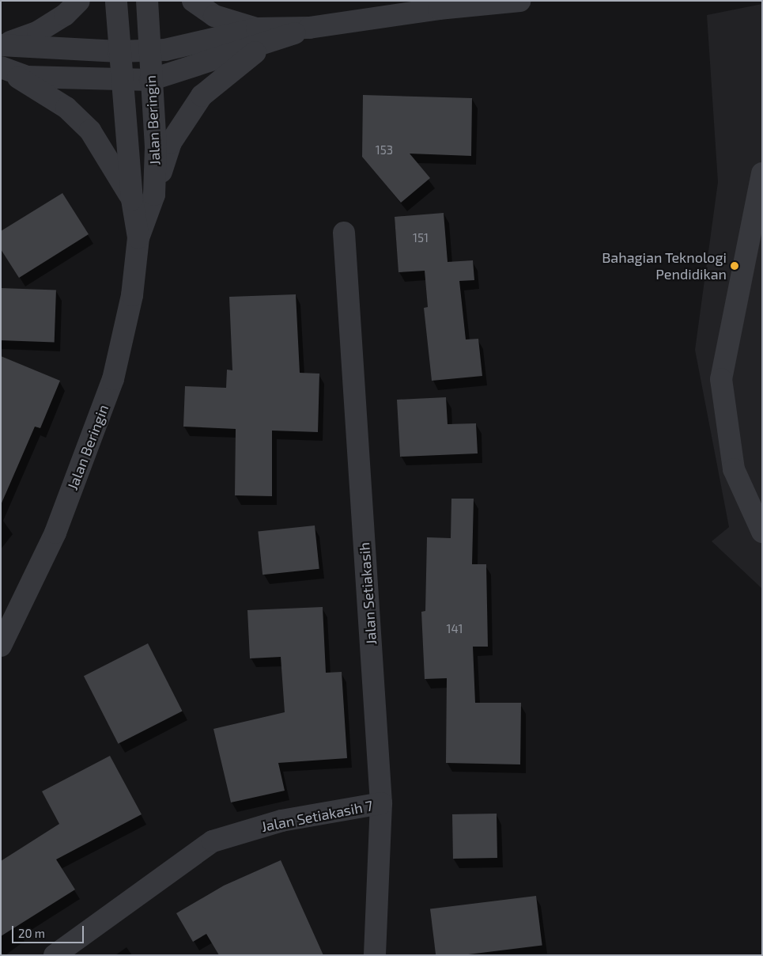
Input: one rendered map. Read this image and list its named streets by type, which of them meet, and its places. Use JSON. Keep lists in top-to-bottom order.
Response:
{
  "streets": {
    "street": ["Jalan Beringin", "Jalan Setiakasih", "Jalan Setiakasih 7"]
  },
  "crossings": [
    ["Jalan Setiakasih", "Jalan Setiakasih 7"]
  ],
  "places": ["Bahagian Teknologi Pendidikan"],
  "house_numbers": ["153", "151", "141"],
  "scale_bar": "20 m"
}
